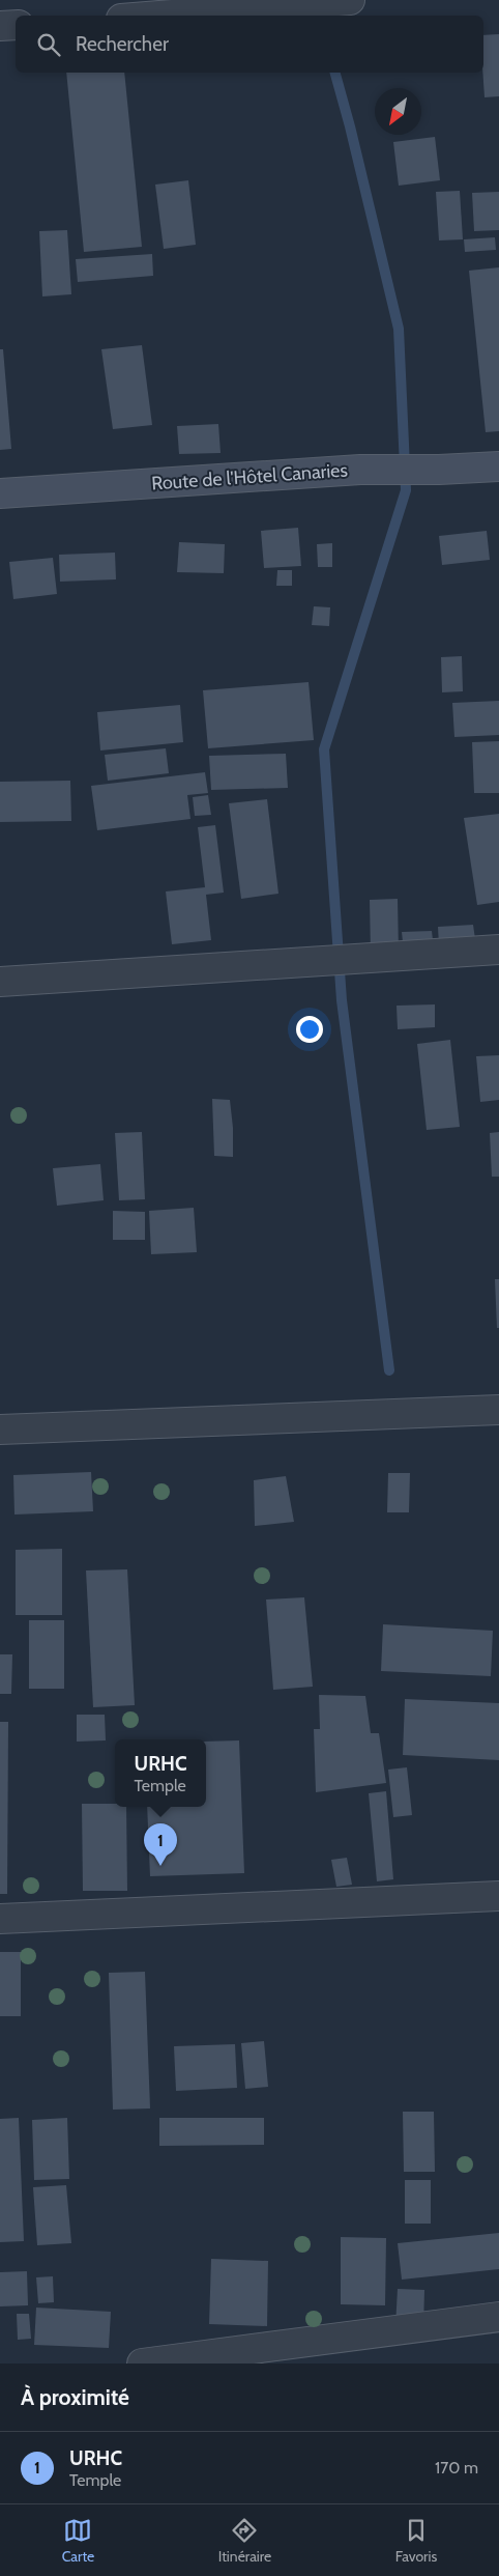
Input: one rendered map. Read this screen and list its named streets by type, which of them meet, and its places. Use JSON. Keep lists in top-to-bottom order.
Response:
{
  "streets": {
    "street": ["Route de l'Hôtel Canaries"]
  },
  "north": "bottom left",
  "page": {
    "search": "Rechercher",
    "popup": ["URHC", "Temple"],
    "pins": "1",
    "heading": "À proximité",
    "list": [
      {
        "mark": "1",
        "name": "URHC",
        "note": "Temple",
        "value": "170 m"
      }
    ],
    "nav": ["Carte", "Itinéraire", "Favoris"]
  }
}
